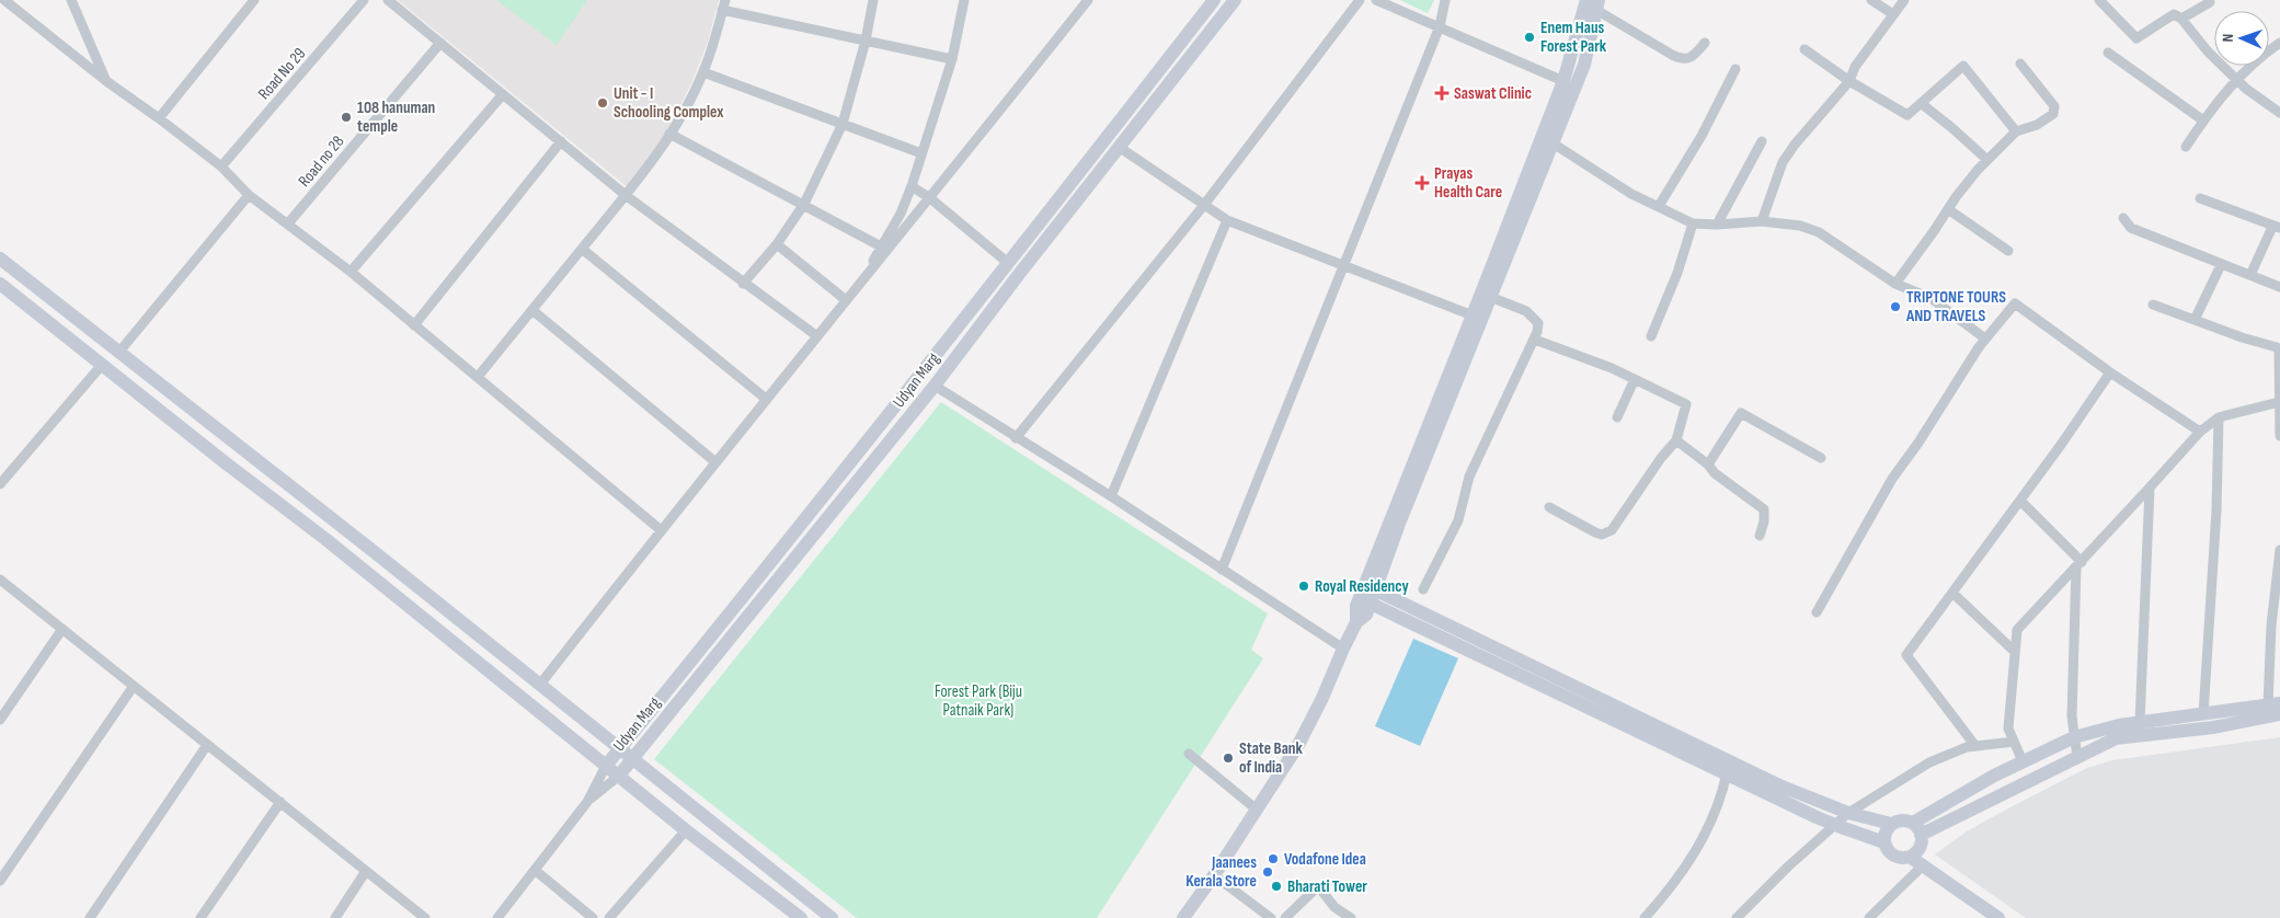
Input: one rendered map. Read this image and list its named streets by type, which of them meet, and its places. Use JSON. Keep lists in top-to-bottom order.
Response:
{
  "streets": {
    "street": ["Road No 29", "Road no 28", "Udyan Marg"]
  },
  "parks": ["Forest Park (Biju Patnaik Park)"],
  "places": {
    "other": [
      "Enem Haus Forest Park",
      "Unit - I Schooling Complex",
      "108 hanuman temple",
      "TRIPTONE TOURS AND TRAVELS",
      "Royal Residency",
      "State Bank of India",
      "Vodafone Idea",
      "Jaanees Kerala Store",
      "Bharati Tower"
    ],
    "health": ["Saswat Clinic", "Prayas Health Care"]
  },
  "north": "left"
}
